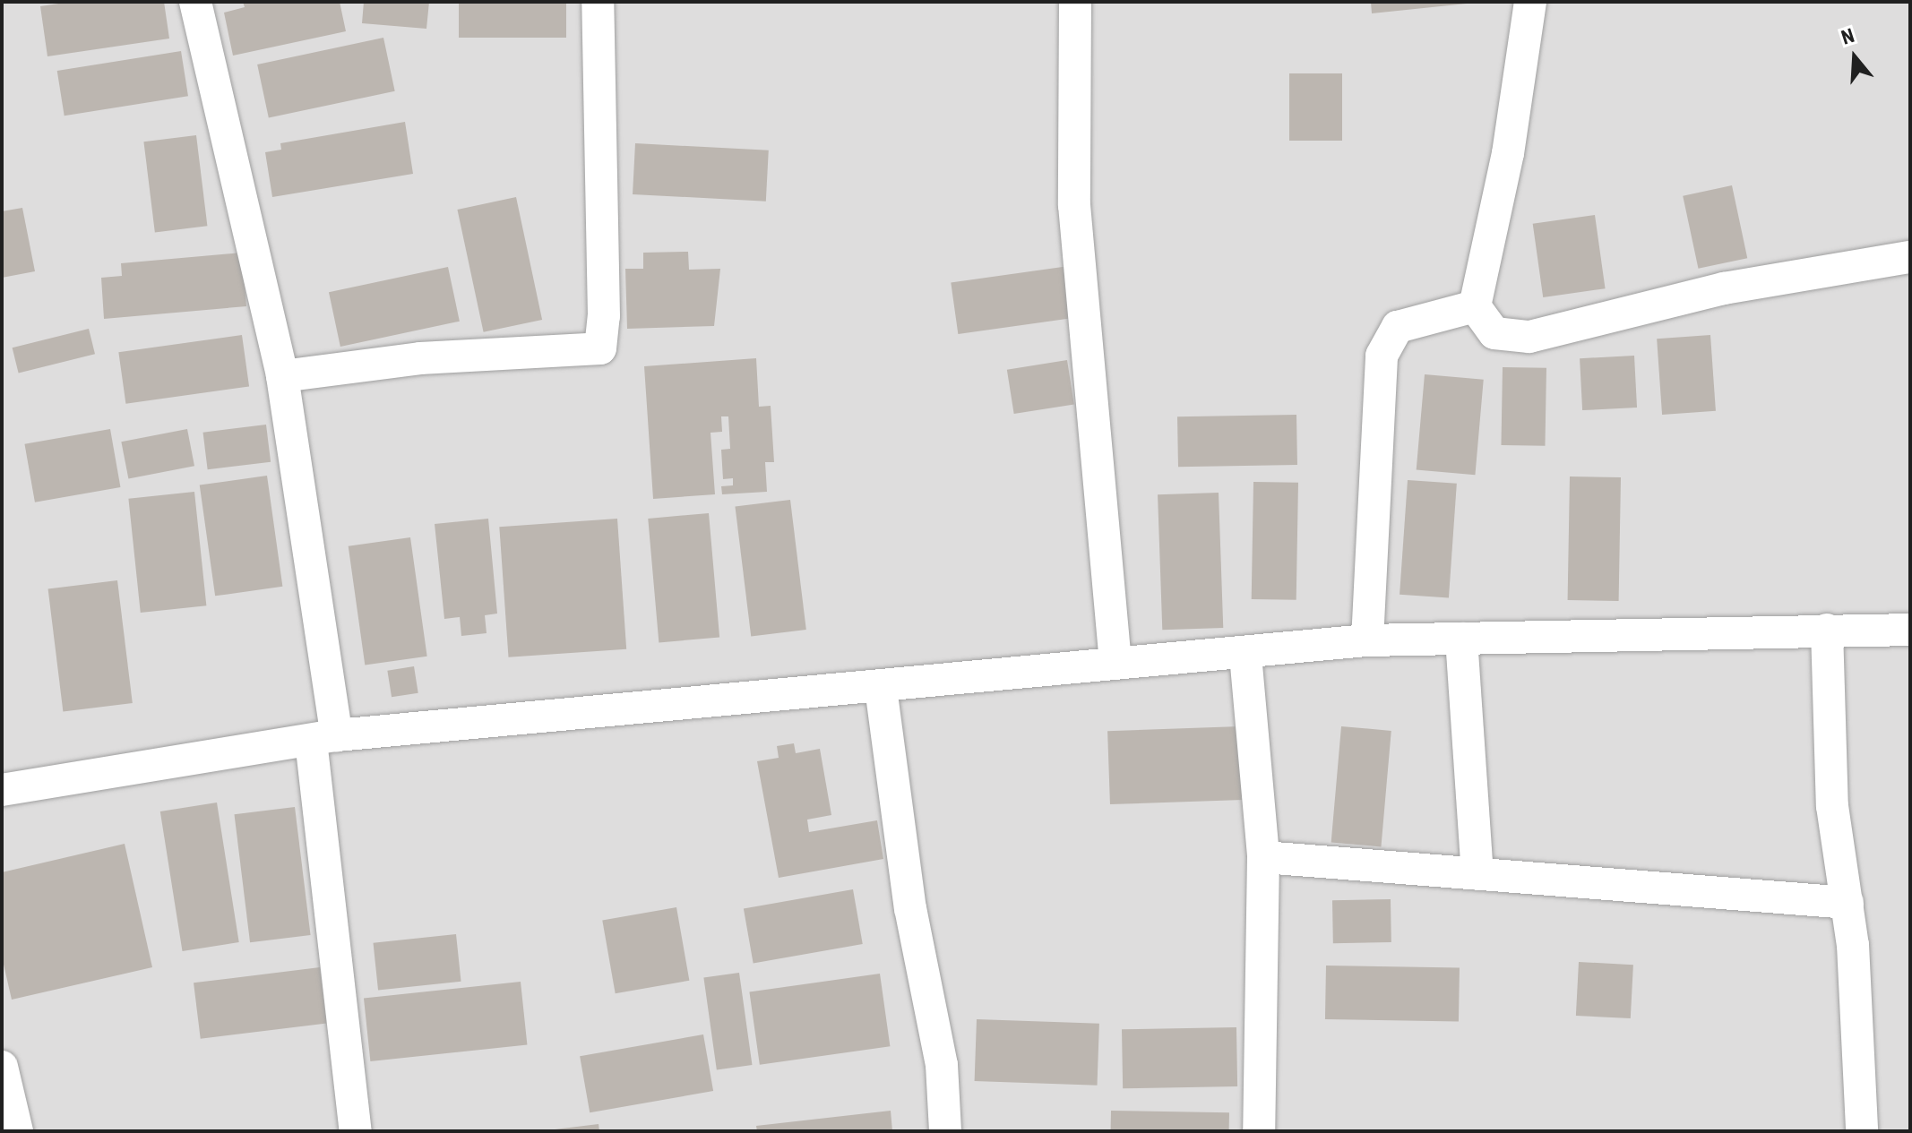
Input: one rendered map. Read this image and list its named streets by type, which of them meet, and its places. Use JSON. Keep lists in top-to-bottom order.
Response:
{
  "north": "top"
}
